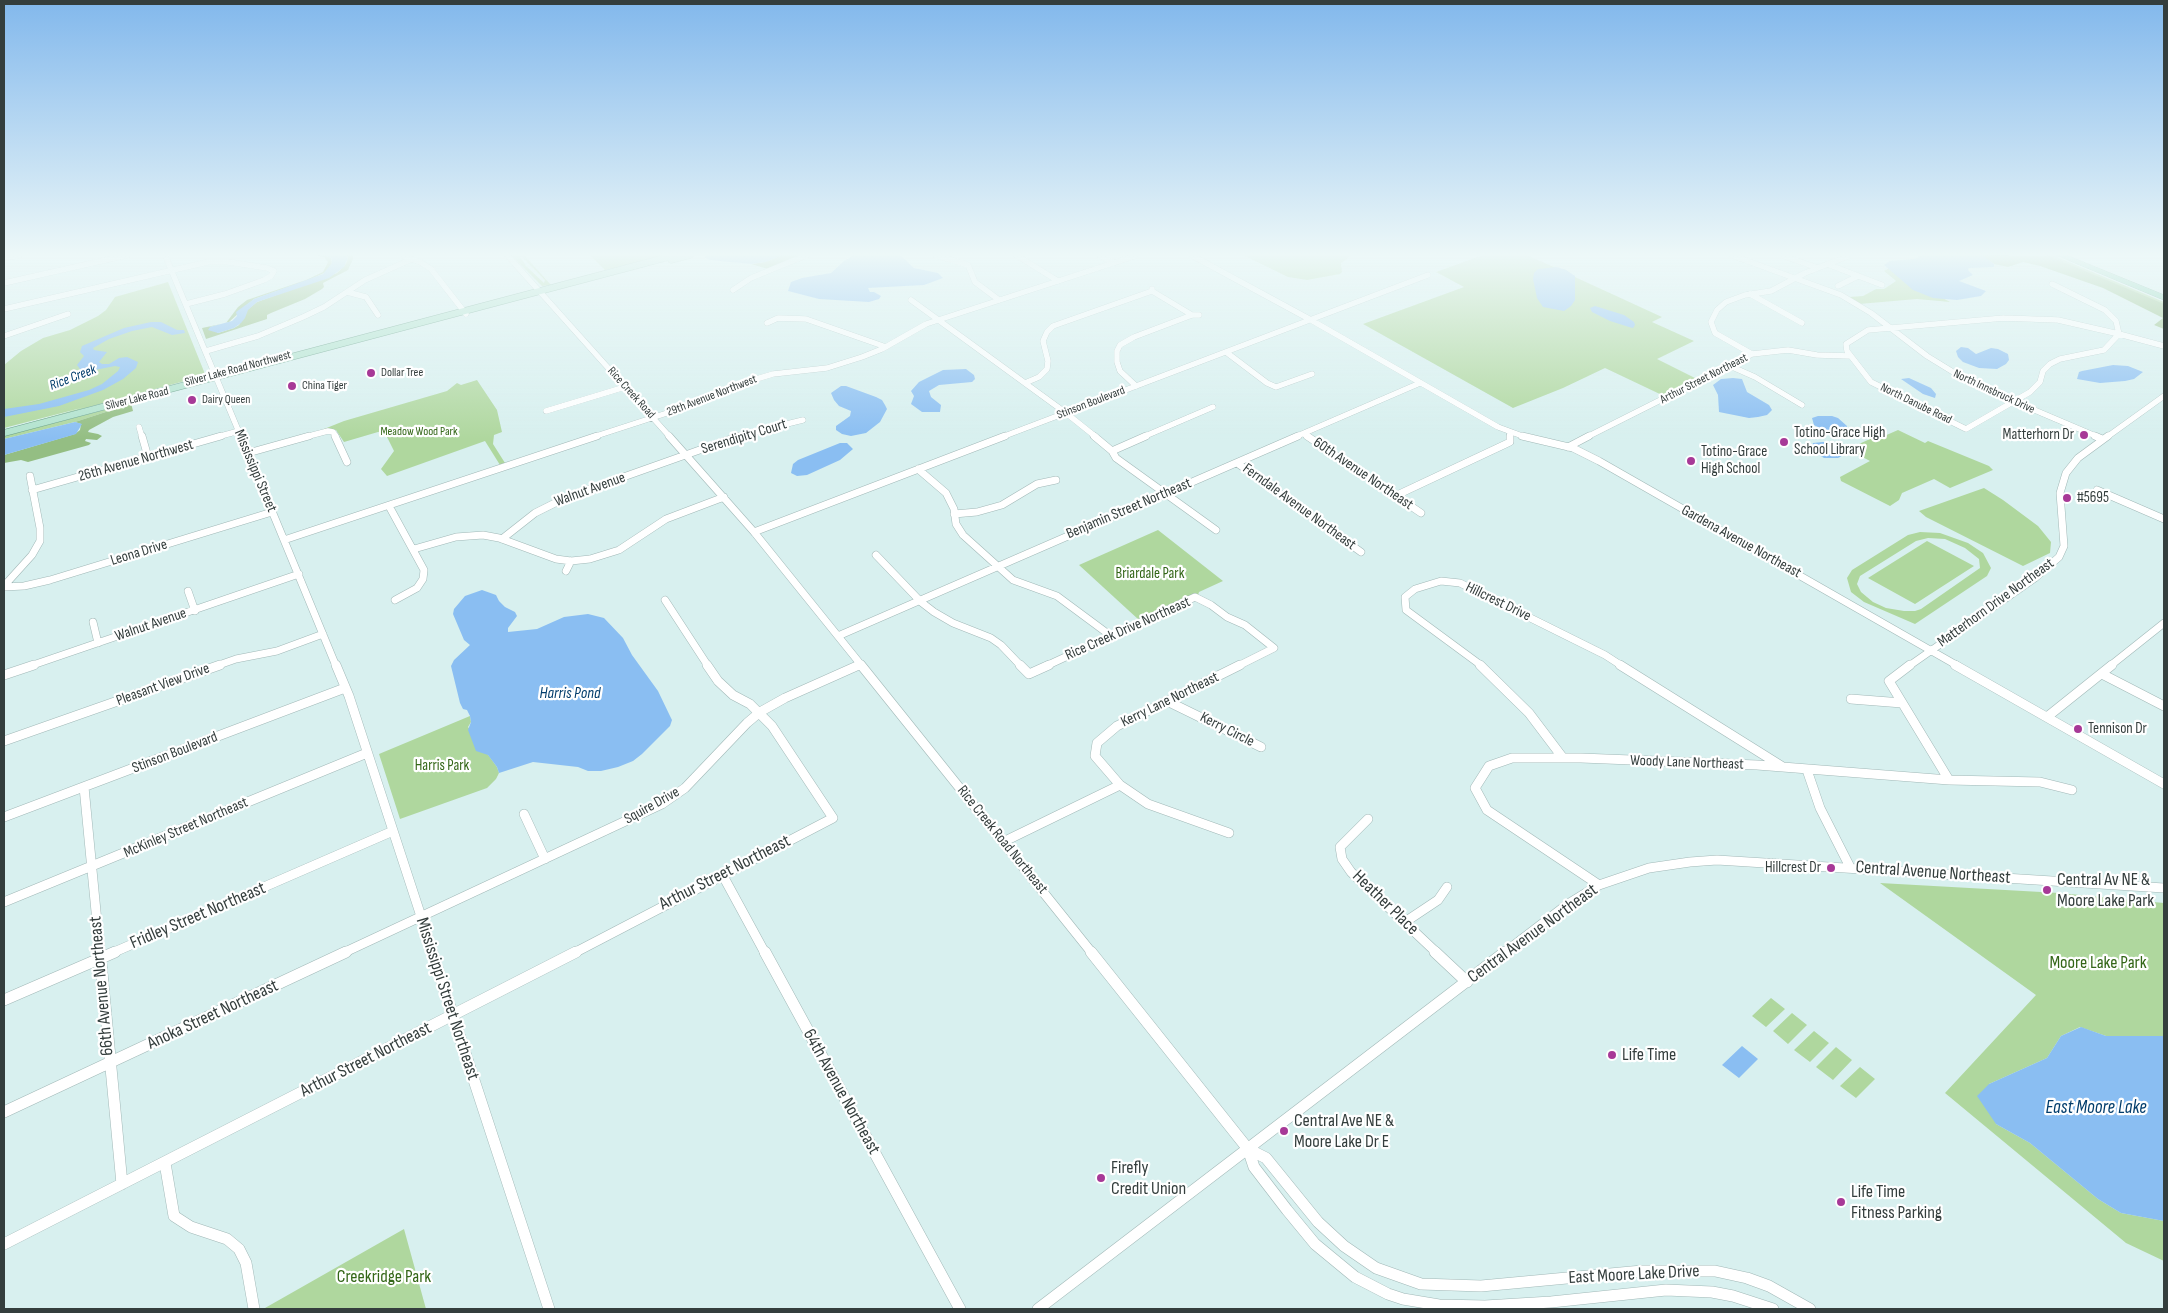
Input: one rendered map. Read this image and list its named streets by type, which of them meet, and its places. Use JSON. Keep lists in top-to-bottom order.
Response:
{
  "streets": {
    "main road": ["Silver Lake Road"],
    "street": [
      "Arthur Street Northeast",
      "North Innsbruck Drive",
      "Rice Creek Road",
      "29th Avenue Northwest",
      "Stinson Boulevard",
      "North Danube Road",
      "Serendipity Court",
      "26th Avenue Northwest",
      "Mississippi Street",
      "60th Avenue Northeast",
      "Walnut Avenue",
      "Ferndale Avenue Northeast",
      "Benjamin Street Northeast",
      "Gardena Avenue Northeast",
      "Leona Drive",
      "Hillcrest Drive",
      "Matterhorn Drive Northeast",
      "Rice Creek Drive Northeast",
      "Pleasant View Drive",
      "Kerry Lane Northeast",
      "Kerry Circle",
      "Woody Lane Northeast",
      "Squire Drive",
      "McKinley Street Northeast",
      "Rice Creek Road Northeast",
      "Central Avenue Northeast",
      "Heather Place",
      "Fridley Street Northeast",
      "66th Avenue Northeast",
      "Mississippi Street Northeast",
      "Anoka Street Northeast",
      "64th Avenue Northeast",
      "East Moore Lake Drive"
    ]
  },
  "crossings": [
    ["Arthur Street Northeast", "North Danube Road"],
    ["Arthur Street Northeast", "Gardena Avenue Northeast"],
    ["Arthur Street Northeast", "Squire Drive"],
    ["Arthur Street Northeast", "66th Avenue Northeast"],
    ["Arthur Street Northeast", "Mississippi Street Northeast"],
    ["Arthur Street Northeast", "64th Avenue Northeast"],
    ["North Innsbruck Drive", "North Danube Road"],
    ["North Innsbruck Drive", "Matterhorn Drive Northeast"],
    ["Rice Creek Road", "29th Avenue Northwest"],
    ["Rice Creek Road", "Stinson Boulevard"],
    ["Rice Creek Road", "Serendipity Court"],
    ["Rice Creek Road", "Walnut Avenue"],
    ["Rice Creek Road", "Rice Creek Road Northeast"],
    ["29th Avenue Northwest", "Mississippi Street"],
    ["Silver Lake Road", "Mississippi Street"],
    ["Stinson Boulevard", "Mississippi Street"],
    ["Stinson Boulevard", "Gardena Avenue Northeast"],
    ["Stinson Boulevard", "Rice Creek Road Northeast"],
    ["Stinson Boulevard", "66th Avenue Northeast"],
    ["Stinson Boulevard", "Mississippi Street Northeast"],
    ["Serendipity Court", "Walnut Avenue"],
    ["26th Avenue Northwest", "Mississippi Street"],
    ["Mississippi Street", "Walnut Avenue"],
    ["Mississippi Street", "Leona Drive"],
    ["Mississippi Street", "Pleasant View Drive"],
    ["Mississippi Street", "Mississippi Street Northeast"],
    ["60th Avenue Northeast", "Benjamin Street Northeast"],
    ["Ferndale Avenue Northeast", "Benjamin Street Northeast"],
    ["Benjamin Street Northeast", "Gardena Avenue Northeast"],
    ["Benjamin Street Northeast", "Rice Creek Drive Northeast"],
    ["Benjamin Street Northeast", "Rice Creek Road Northeast"],
    ["Gardena Avenue Northeast", "Matterhorn Drive Northeast"],
    ["Hillcrest Drive", "Woody Lane Northeast"],
    ["Rice Creek Drive Northeast", "Kerry Lane Northeast"],
    ["Kerry Lane Northeast", "Kerry Circle"],
    ["Woody Lane Northeast", "Central Avenue Northeast"],
    ["Squire Drive", "Rice Creek Road Northeast"],
    ["Squire Drive", "Mississippi Street Northeast"],
    ["Squire Drive", "Anoka Street Northeast"],
    ["McKinley Street Northeast", "66th Avenue Northeast"],
    ["McKinley Street Northeast", "Mississippi Street Northeast"],
    ["Rice Creek Road Northeast", "Central Avenue Northeast"],
    ["Rice Creek Road Northeast", "East Moore Lake Drive"],
    ["Central Avenue Northeast", "Heather Place"],
    ["Fridley Street Northeast", "66th Avenue Northeast"],
    ["Fridley Street Northeast", "Mississippi Street Northeast"],
    ["66th Avenue Northeast", "Anoka Street Northeast"],
    ["Mississippi Street Northeast", "Anoka Street Northeast"]
  ],
  "water": ["Rice Creek", "Harris Pond", "East Moore Lake"],
  "parks": [
    "Meadow Wood Park",
    "Briardale Park",
    "Harris Park",
    "Moore Lake Park",
    "Creekridge Park"
  ],
  "places": [
    "Dollar Tree",
    "China Tiger",
    "Dairy Queen",
    "Matterhorn Dr",
    "Totino-Grace High School Library",
    "Totino-Grace High School",
    "#5695",
    "Tennison Dr",
    "Hillcrest Dr",
    "Central Av NE & Moore Lake Park",
    "Life Time",
    "Central Ave NE & Moore Lake Dr E",
    "Firefly Credit Union",
    "Life Time Fitness Parking"
  ]
}
